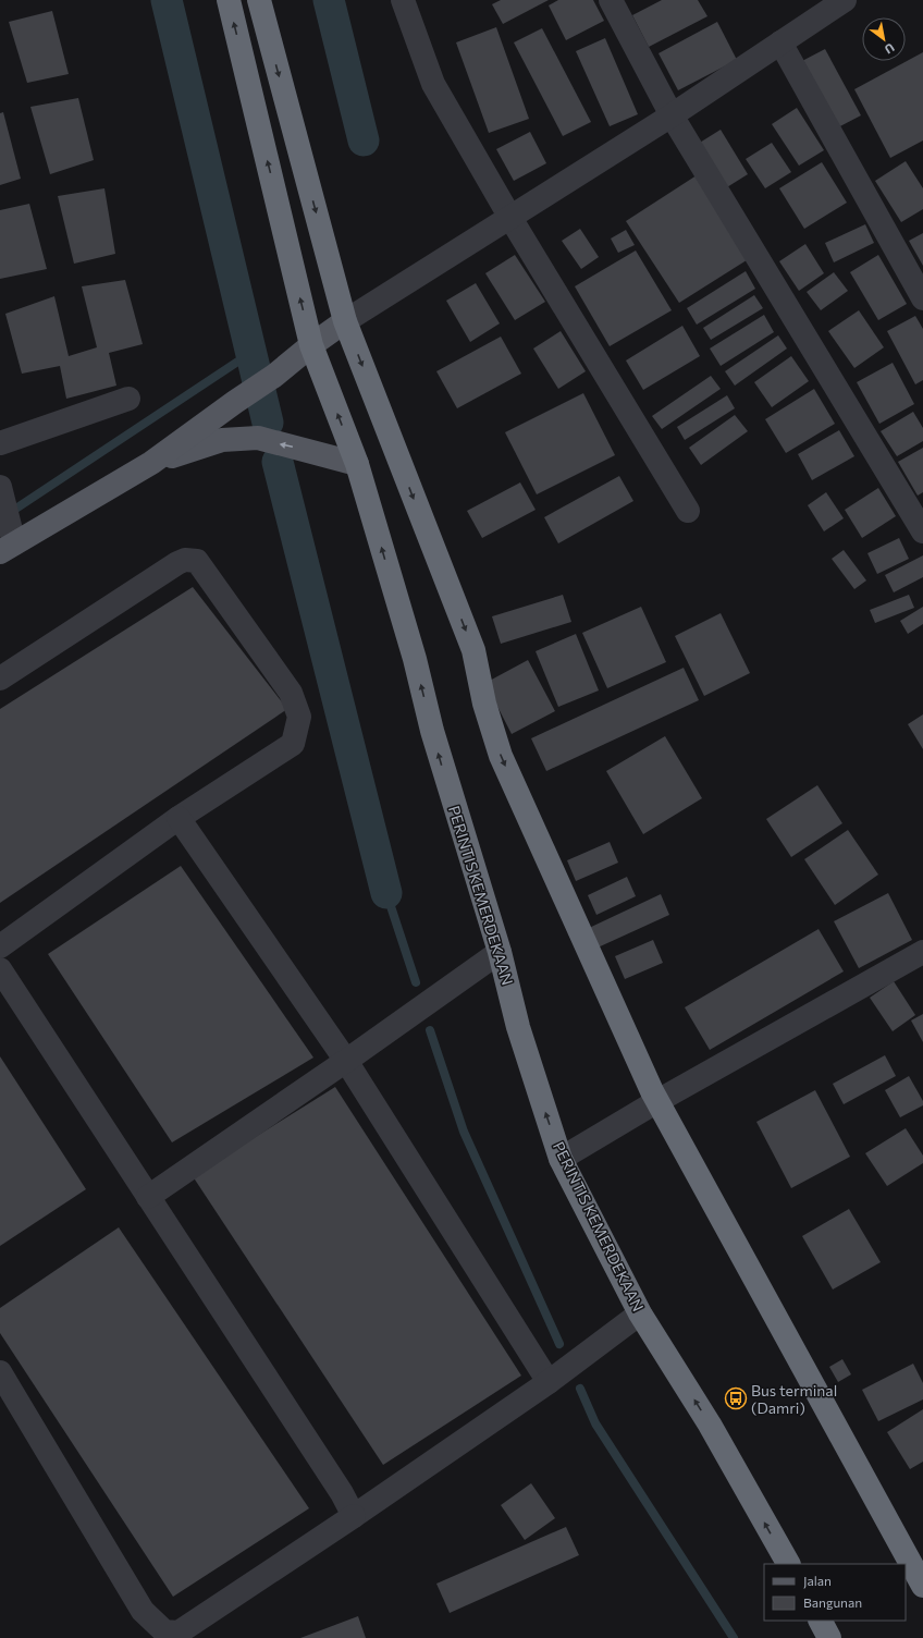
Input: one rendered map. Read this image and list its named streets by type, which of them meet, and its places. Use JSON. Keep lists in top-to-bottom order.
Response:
{
  "streets": {
    "highway": ["PERINTIS KEMERDEKAAN"]
  },
  "places": {
    "bus stop": ["Bus terminal (Damri)"]
  },
  "legend": ["Jalan", "Bangunan"],
  "north": "bottom right"
}
